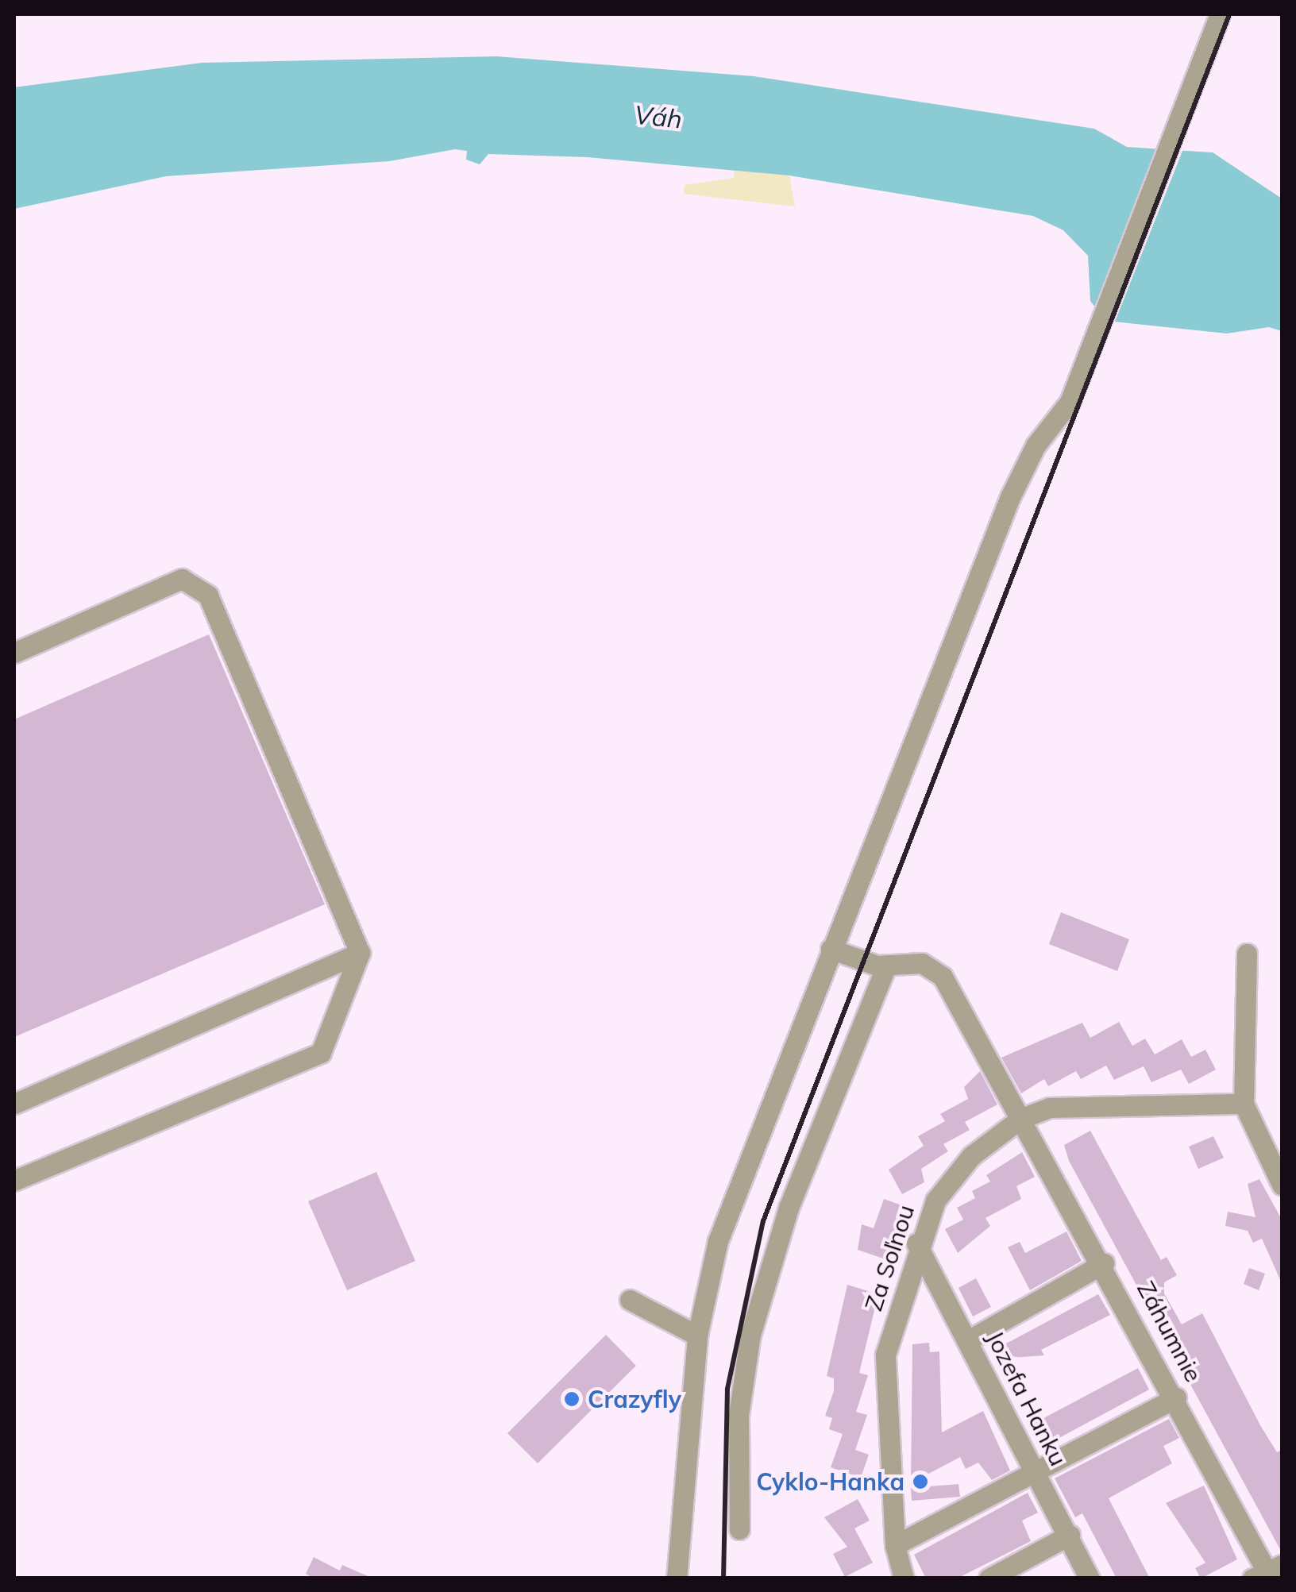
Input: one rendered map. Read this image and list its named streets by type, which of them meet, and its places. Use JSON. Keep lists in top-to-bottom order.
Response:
{
  "streets": {
    "street": ["Za Soľnou", "Záhumnie", "Jozefa Hanku"]
  },
  "crossings": [
    ["Za Soľnou", "Záhumnie"],
    ["Za Soľnou", "Jozefa Hanku"]
  ],
  "water": ["Váh"],
  "places": ["Crazyfly", "Cyklo-Hanka"]
}
